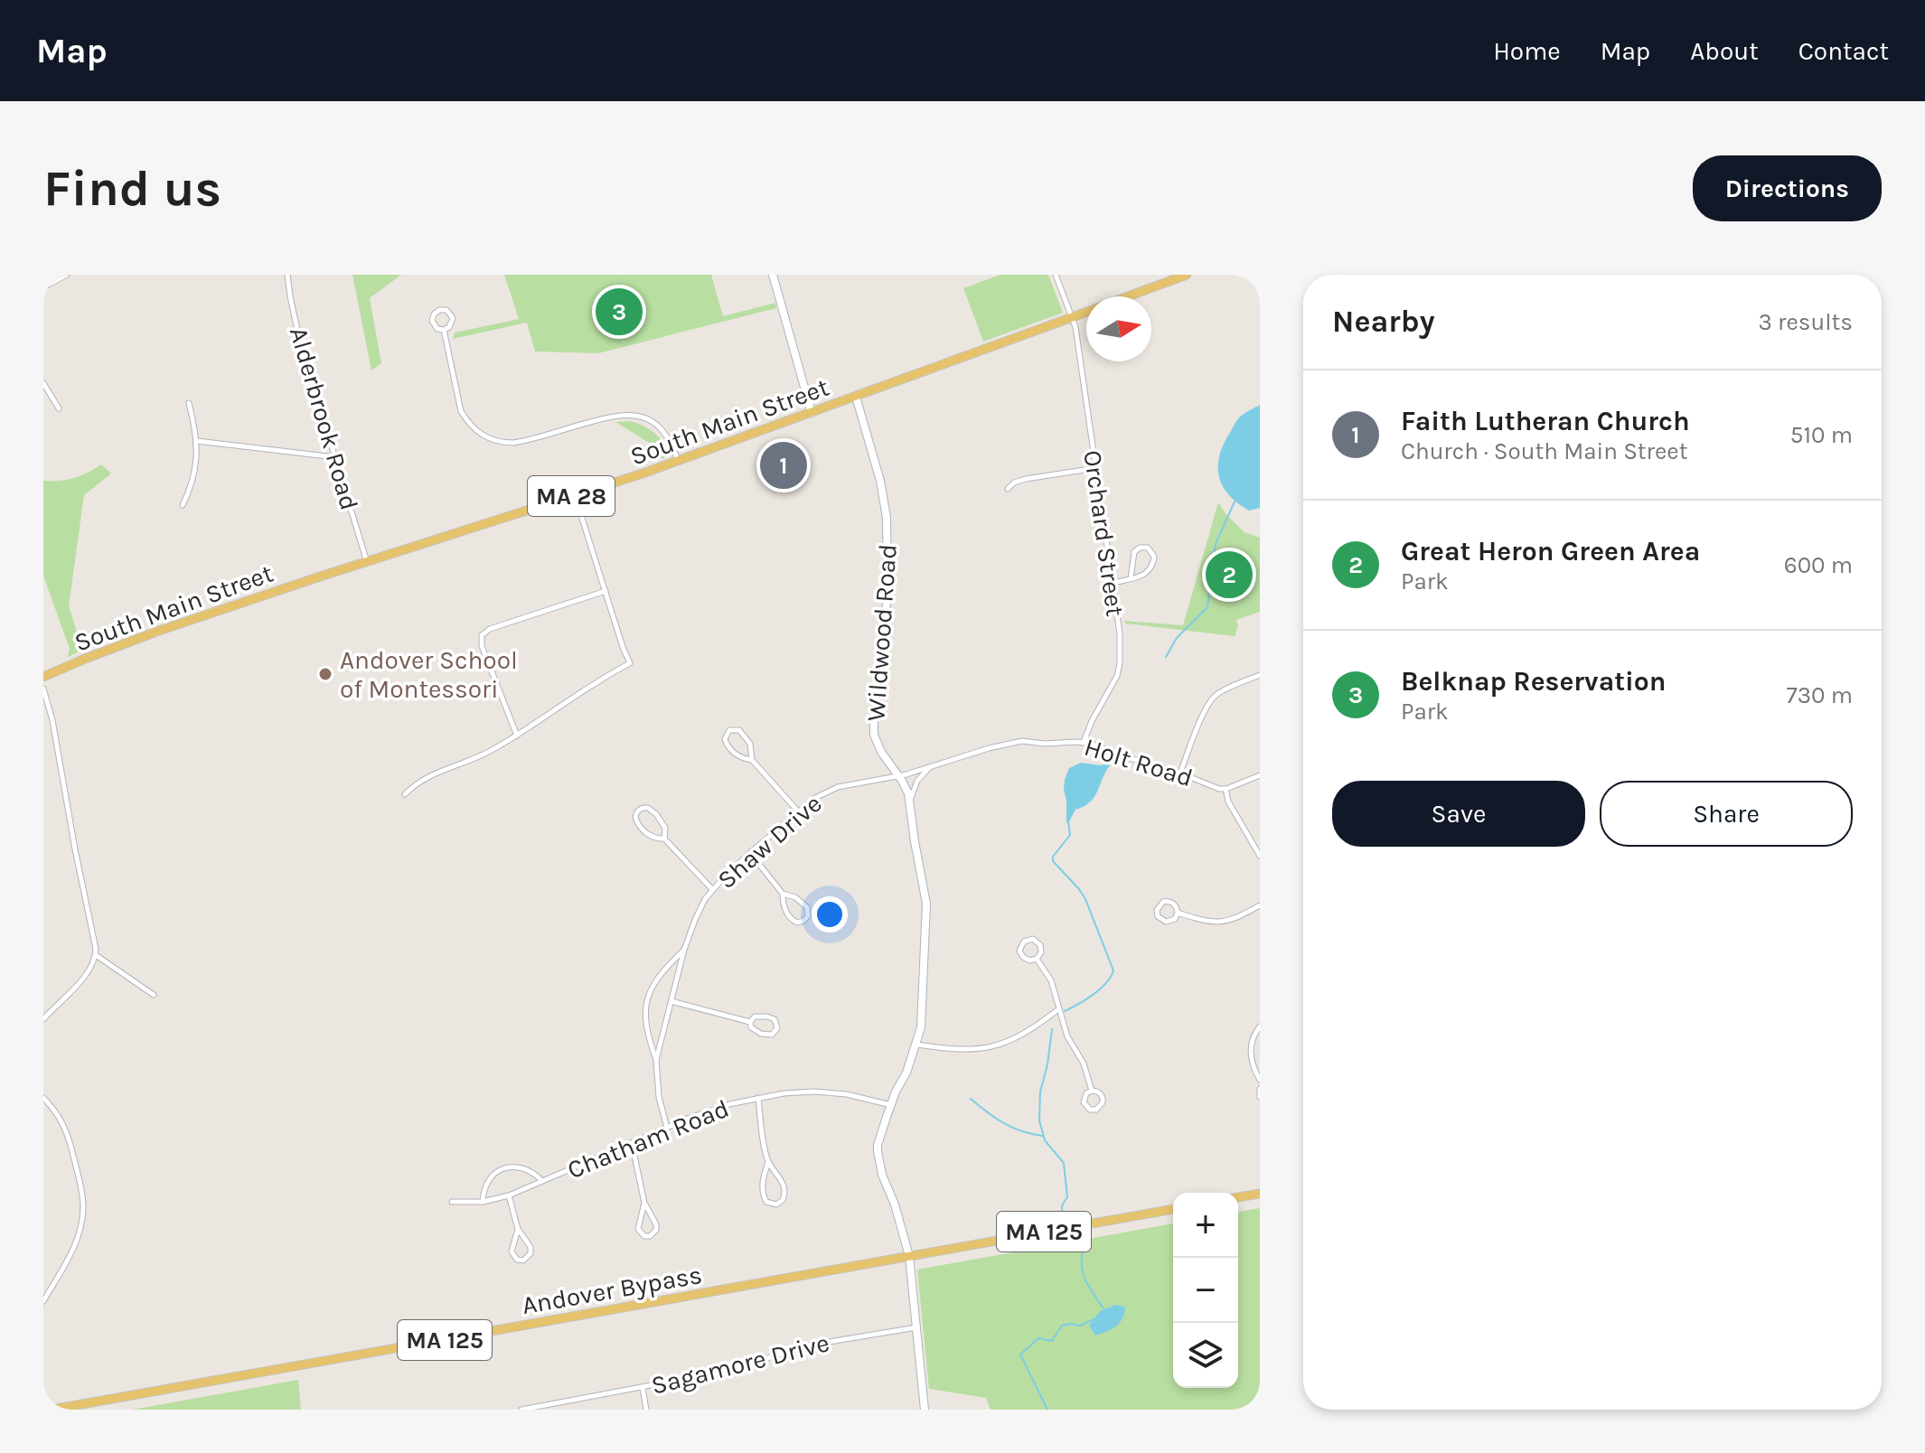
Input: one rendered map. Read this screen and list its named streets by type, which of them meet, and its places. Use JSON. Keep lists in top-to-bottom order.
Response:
{
  "streets": {
    "main road": [
      "South Main Street",
      "MA 28",
      "MA 125",
      "Andover Bypass"
    ],
    "street": [
      "Alderbrook Road",
      "Orchard Street",
      "Wildwood Road",
      "Holt Road",
      "Shaw Drive",
      "Chatham Road",
      "Sagamore Drive"
    ]
  },
  "crossings": [
    ["Alderbrook Road", "South Main Street"],
    ["South Main Street", "Orchard Street"],
    ["South Main Street", "Wildwood Road"],
    ["Orchard Street", "Holt Road"],
    ["Wildwood Road", "Holt Road"],
    ["Wildwood Road", "Shaw Drive"],
    ["Wildwood Road", "Chatham Road"],
    ["Wildwood Road", "Andover Bypass"],
    ["Wildwood Road", "Sagamore Drive"],
    ["Holt Road", "Shaw Drive"],
    ["Shaw Drive", "Chatham Road"]
  ],
  "places": ["Andover School of Montessori"],
  "north": "right",
  "page": {
    "header": "Map",
    "nav": [
      "Home",
      "Map",
      "About",
      "Contact"
    ],
    "buttons": [
      "Directions",
      ["Save", "Share"]
    ],
    "title": "Find us",
    "heading": ["Nearby", "3 results"],
    "pins": ["3", "1", "2"],
    "list": [
      {
        "mark": "1",
        "name": "Faith Lutheran Church",
        "note": "Church · South Main Street",
        "value": "510 m"
      },
      {
        "mark": "2",
        "name": "Great Heron Green Area",
        "note": "Park",
        "value": "600 m"
      },
      {
        "mark": "3",
        "name": "Belknap Reservation",
        "note": "Park",
        "value": "730 m"
      }
    ],
    "map_buttons": ["+", "−"]
  }
}
